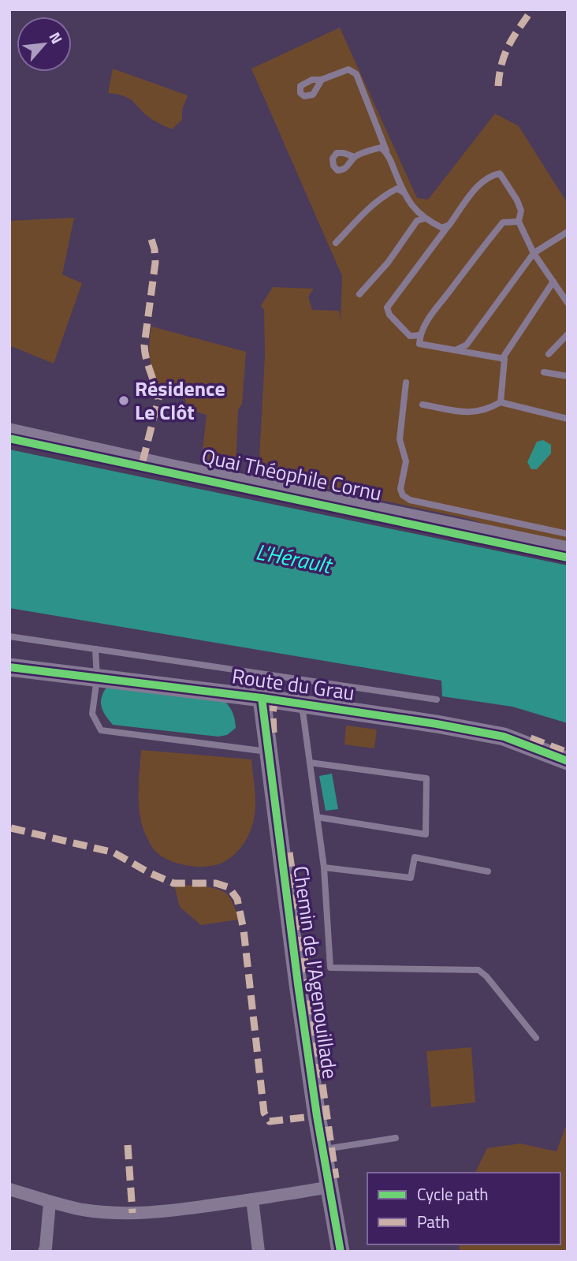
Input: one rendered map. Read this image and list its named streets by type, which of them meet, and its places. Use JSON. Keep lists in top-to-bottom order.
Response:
{
  "streets": {
    "street": ["Quai Théophile Cornu", "Route du Grau", "Chemin de l'Agenouillade"]
  },
  "crossings": [
    ["Route du Grau", "Chemin de l'Agenouillade"]
  ],
  "water": ["L'Hérault"],
  "places": ["Résidence Le Clôt"],
  "legend": ["Cycle path", "Path"],
  "north": "top right"
}
